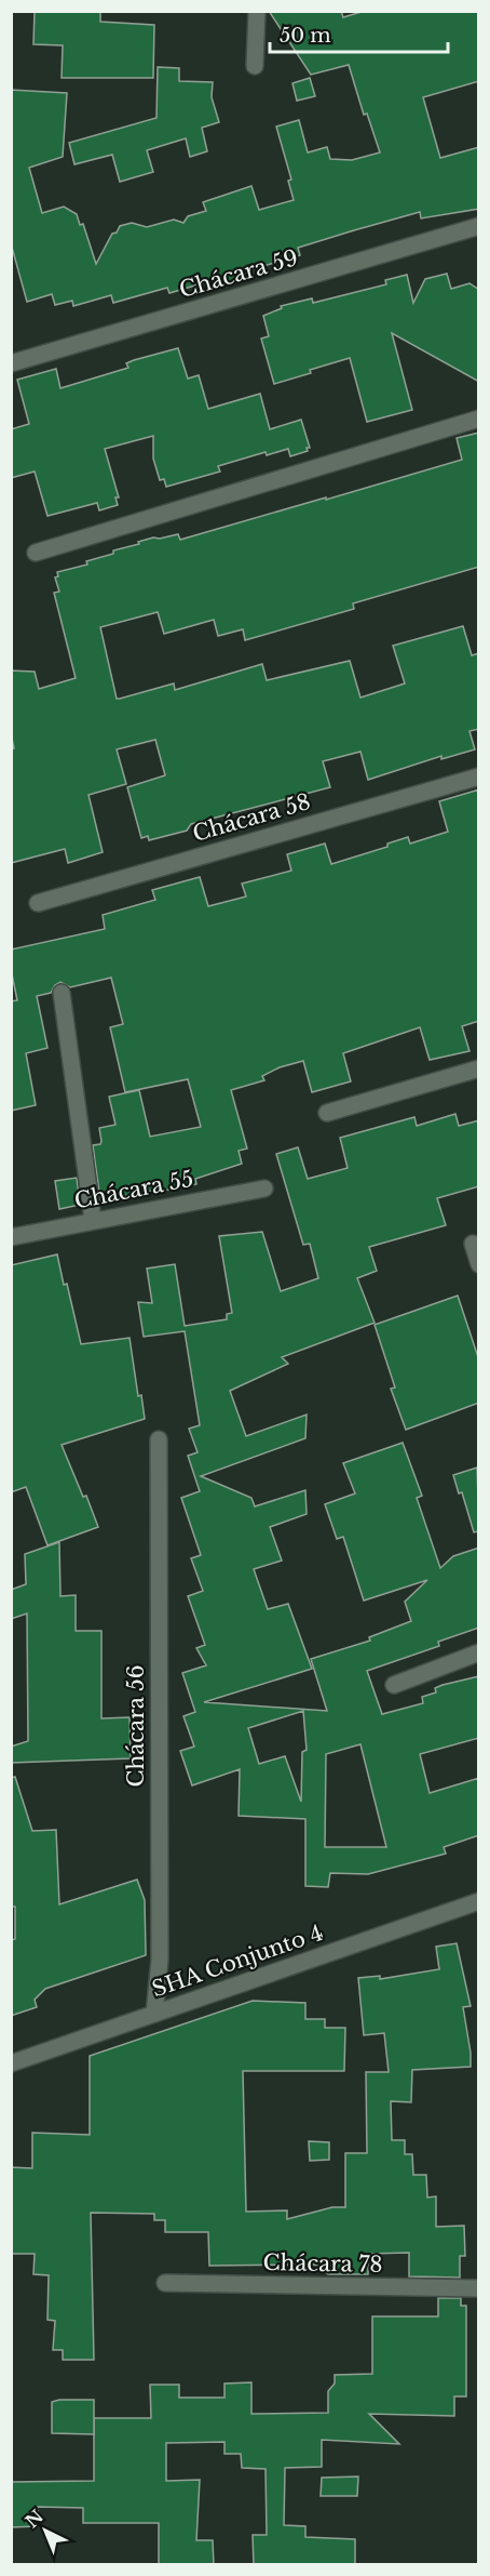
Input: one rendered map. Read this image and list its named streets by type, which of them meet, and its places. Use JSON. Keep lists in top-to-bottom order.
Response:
{
  "streets": {
    "street": [
      "Chácara 59",
      "Chácara 58",
      "Chácara 55",
      "Chácara 56",
      "SHA Conjunto 4",
      "Chácara 78"
    ]
  },
  "crossings": [
    ["Chácara 56", "SHA Conjunto 4"]
  ],
  "scale_bar": "50 m",
  "north": "top left"
}
